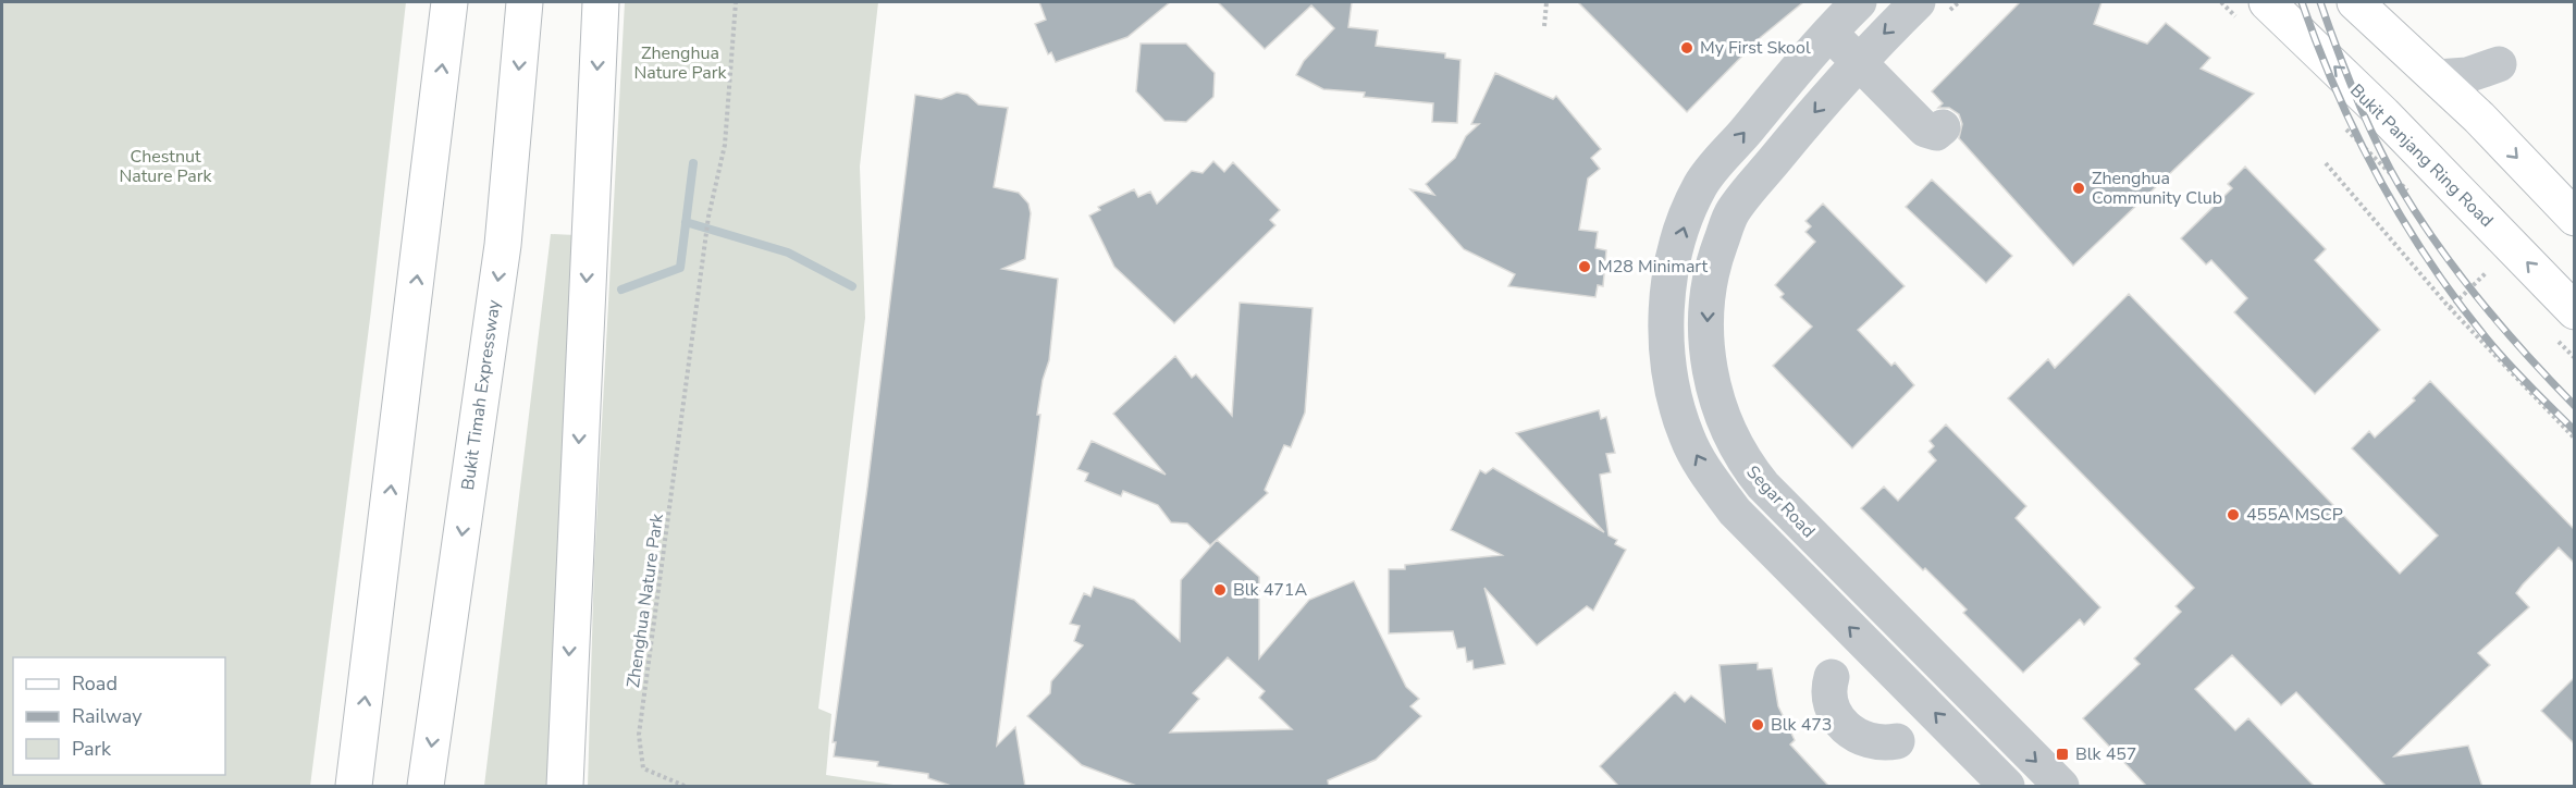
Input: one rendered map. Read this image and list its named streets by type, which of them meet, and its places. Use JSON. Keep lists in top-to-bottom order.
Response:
{
  "streets": {
    "main road": ["Bukit Panjang Ring Road", "Bukit Timah Expressway"],
    "street": ["Segar Road"],
    "path": ["Zhenghua Nature Park"]
  },
  "parks": ["Zhenghua Nature Park", "Chestnut Nature Park"],
  "places": {
    "other": [
      "My First Skool",
      "Zhenghua Community Club",
      "M28 Minimart",
      "455A MSCP",
      "Blk 471A",
      "Blk 473"
    ],
    "transit": ["Blk 457"]
  },
  "legend": ["Road", "Railway", "Park"]
}
